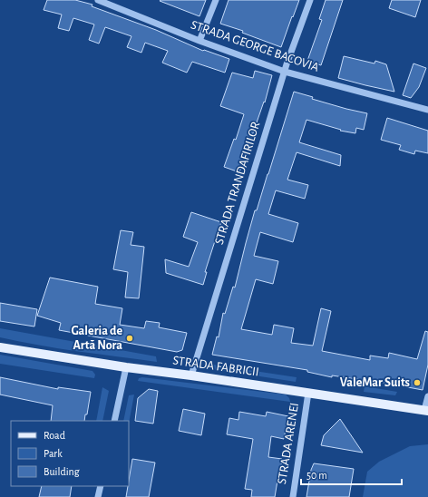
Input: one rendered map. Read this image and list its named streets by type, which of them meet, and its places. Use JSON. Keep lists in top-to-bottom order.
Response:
{
  "streets": {
    "main road": ["STRADA FABRICII"],
    "street": ["STRADA GEORGE BACOVIA", "STRADA TRANDAFIRILOR", "STRADA ARENEI"]
  },
  "crossings": [
    ["STRADA GEORGE BACOVIA", "STRADA TRANDAFIRILOR"],
    ["STRADA TRANDAFIRILOR", "STRADA FABRICII"],
    ["STRADA FABRICII", "STRADA ARENEI"]
  ],
  "places": ["Galeria de Artă Nora", "ValeMar Suits"],
  "legend": ["Road", "Park", "Building"],
  "scale_bar": "50 m"
}
